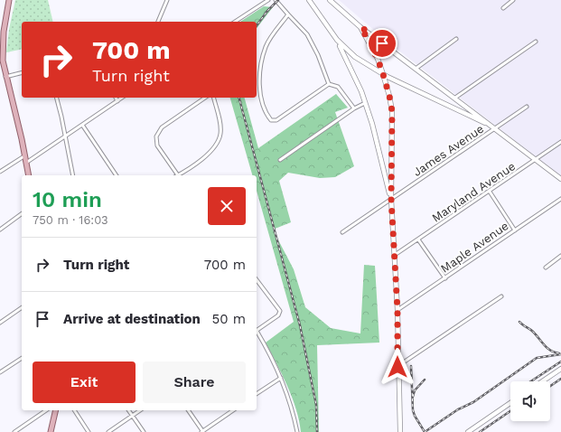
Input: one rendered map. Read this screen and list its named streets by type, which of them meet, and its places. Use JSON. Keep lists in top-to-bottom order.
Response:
{
  "streets": {
    "street": ["James Avenue", "Maryland Avenue", "Maple Avenue"]
  },
  "page": {
    "turn": ["700 m", "Turn right"],
    "heading": ["10 min", "750 m · 16:03"],
    "list": [
      {
        "name": "Turn right",
        "value": "700 m"
      },
      {
        "name": "Arrive at destination",
        "value": "50 m"
      }
    ],
    "buttons": ["Exit", "Share"]
  }
}
